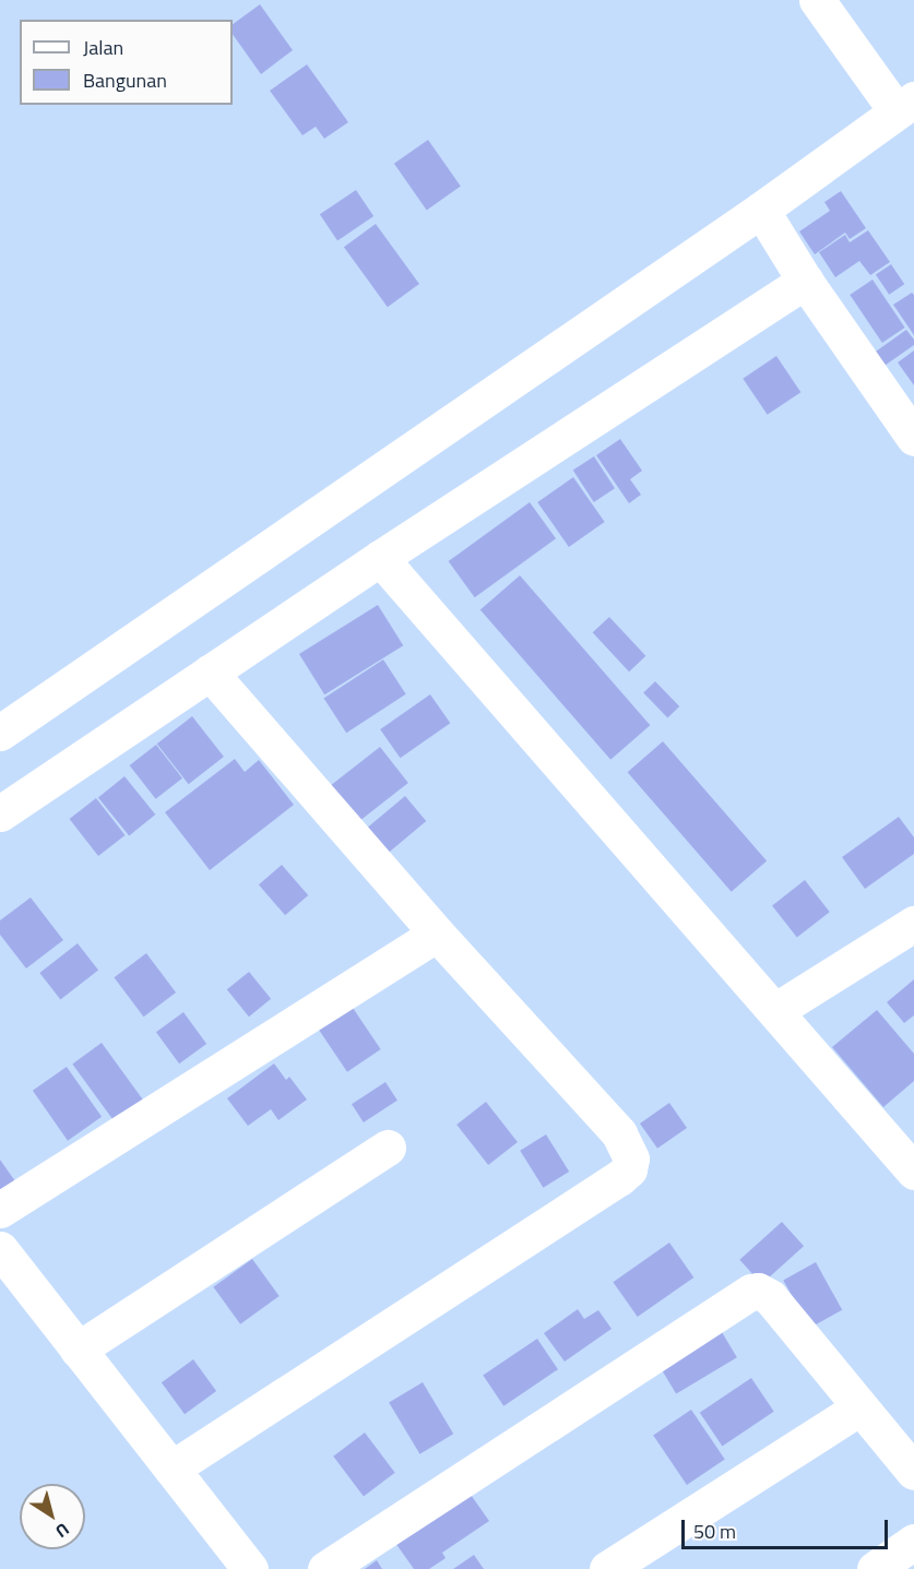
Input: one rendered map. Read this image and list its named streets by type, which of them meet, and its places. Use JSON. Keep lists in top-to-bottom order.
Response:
{
  "legend": ["Jalan", "Bangunan"],
  "scale_bar": "50 m",
  "north": "bottom right"
}
